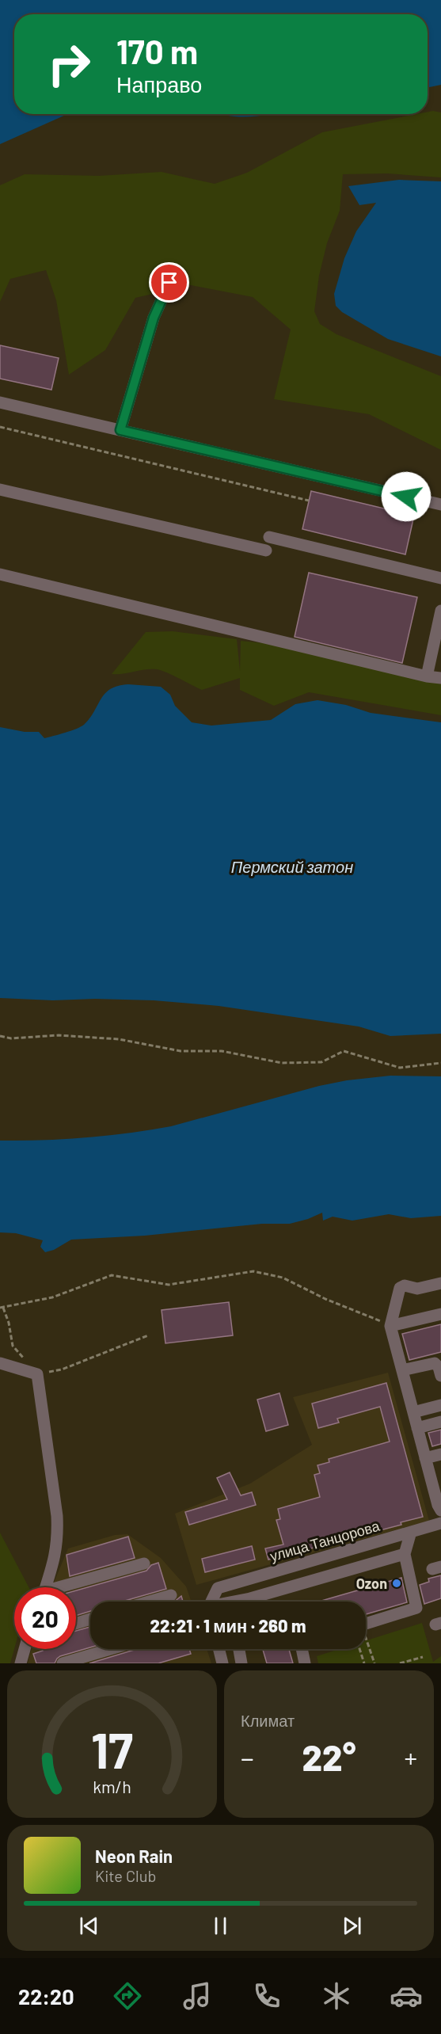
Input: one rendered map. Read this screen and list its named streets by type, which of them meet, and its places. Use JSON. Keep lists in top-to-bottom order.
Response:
{
  "streets": {
    "street": ["улица Танцорова"]
  },
  "water": ["Пермский затон"],
  "places": ["Ozon"],
  "page": {
    "turn": ["170 m", "Направо"],
    "limit": "20",
    "trip": "22:21 · 1 мин · 260 m",
    "tile": "Климат",
    "heat": ["−", "22°", "+"],
    "song": ["Neon Rain", "Kite Club"],
    "tabs": "22:20",
    "gauge": ["17", "km/h"]
  }
}
